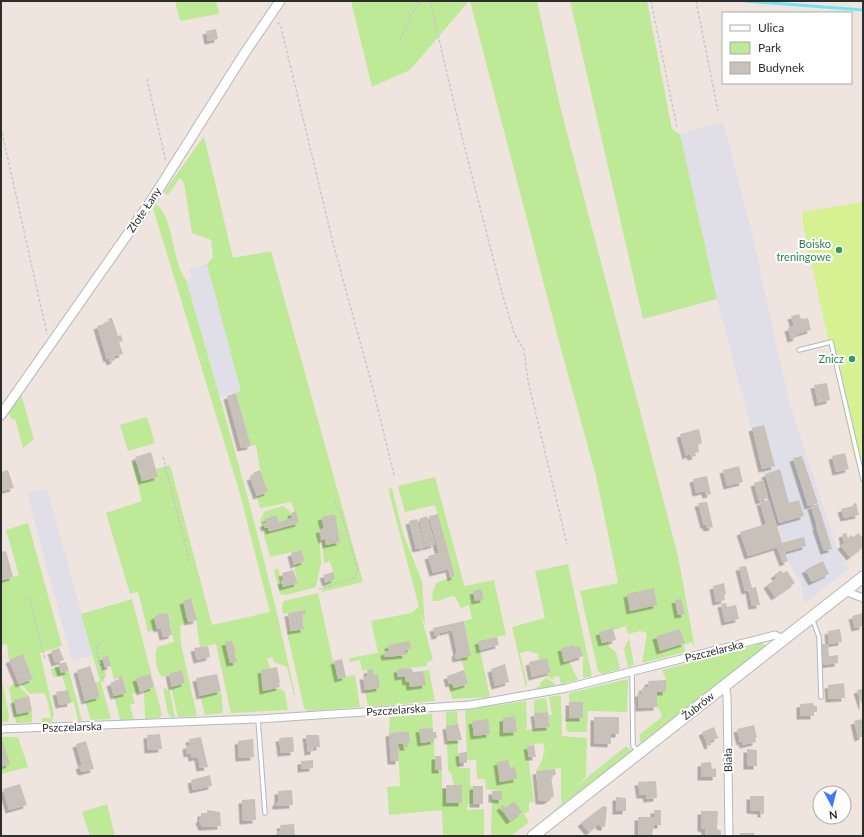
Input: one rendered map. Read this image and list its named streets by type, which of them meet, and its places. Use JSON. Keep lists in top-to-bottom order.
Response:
{
  "streets": {
    "main road": ["Żubrów"],
    "street": ["Złote Łany", "Pszczelarska", "Biała"]
  },
  "crossings": [
    ["Pszczelarska", "Żubrów"],
    ["Żubrów", "Biała"]
  ],
  "places": ["Boisko treningowe", "Znicz"],
  "legend": ["Ulica", "Park", "Budynek"],
  "north": "bottom"
}
